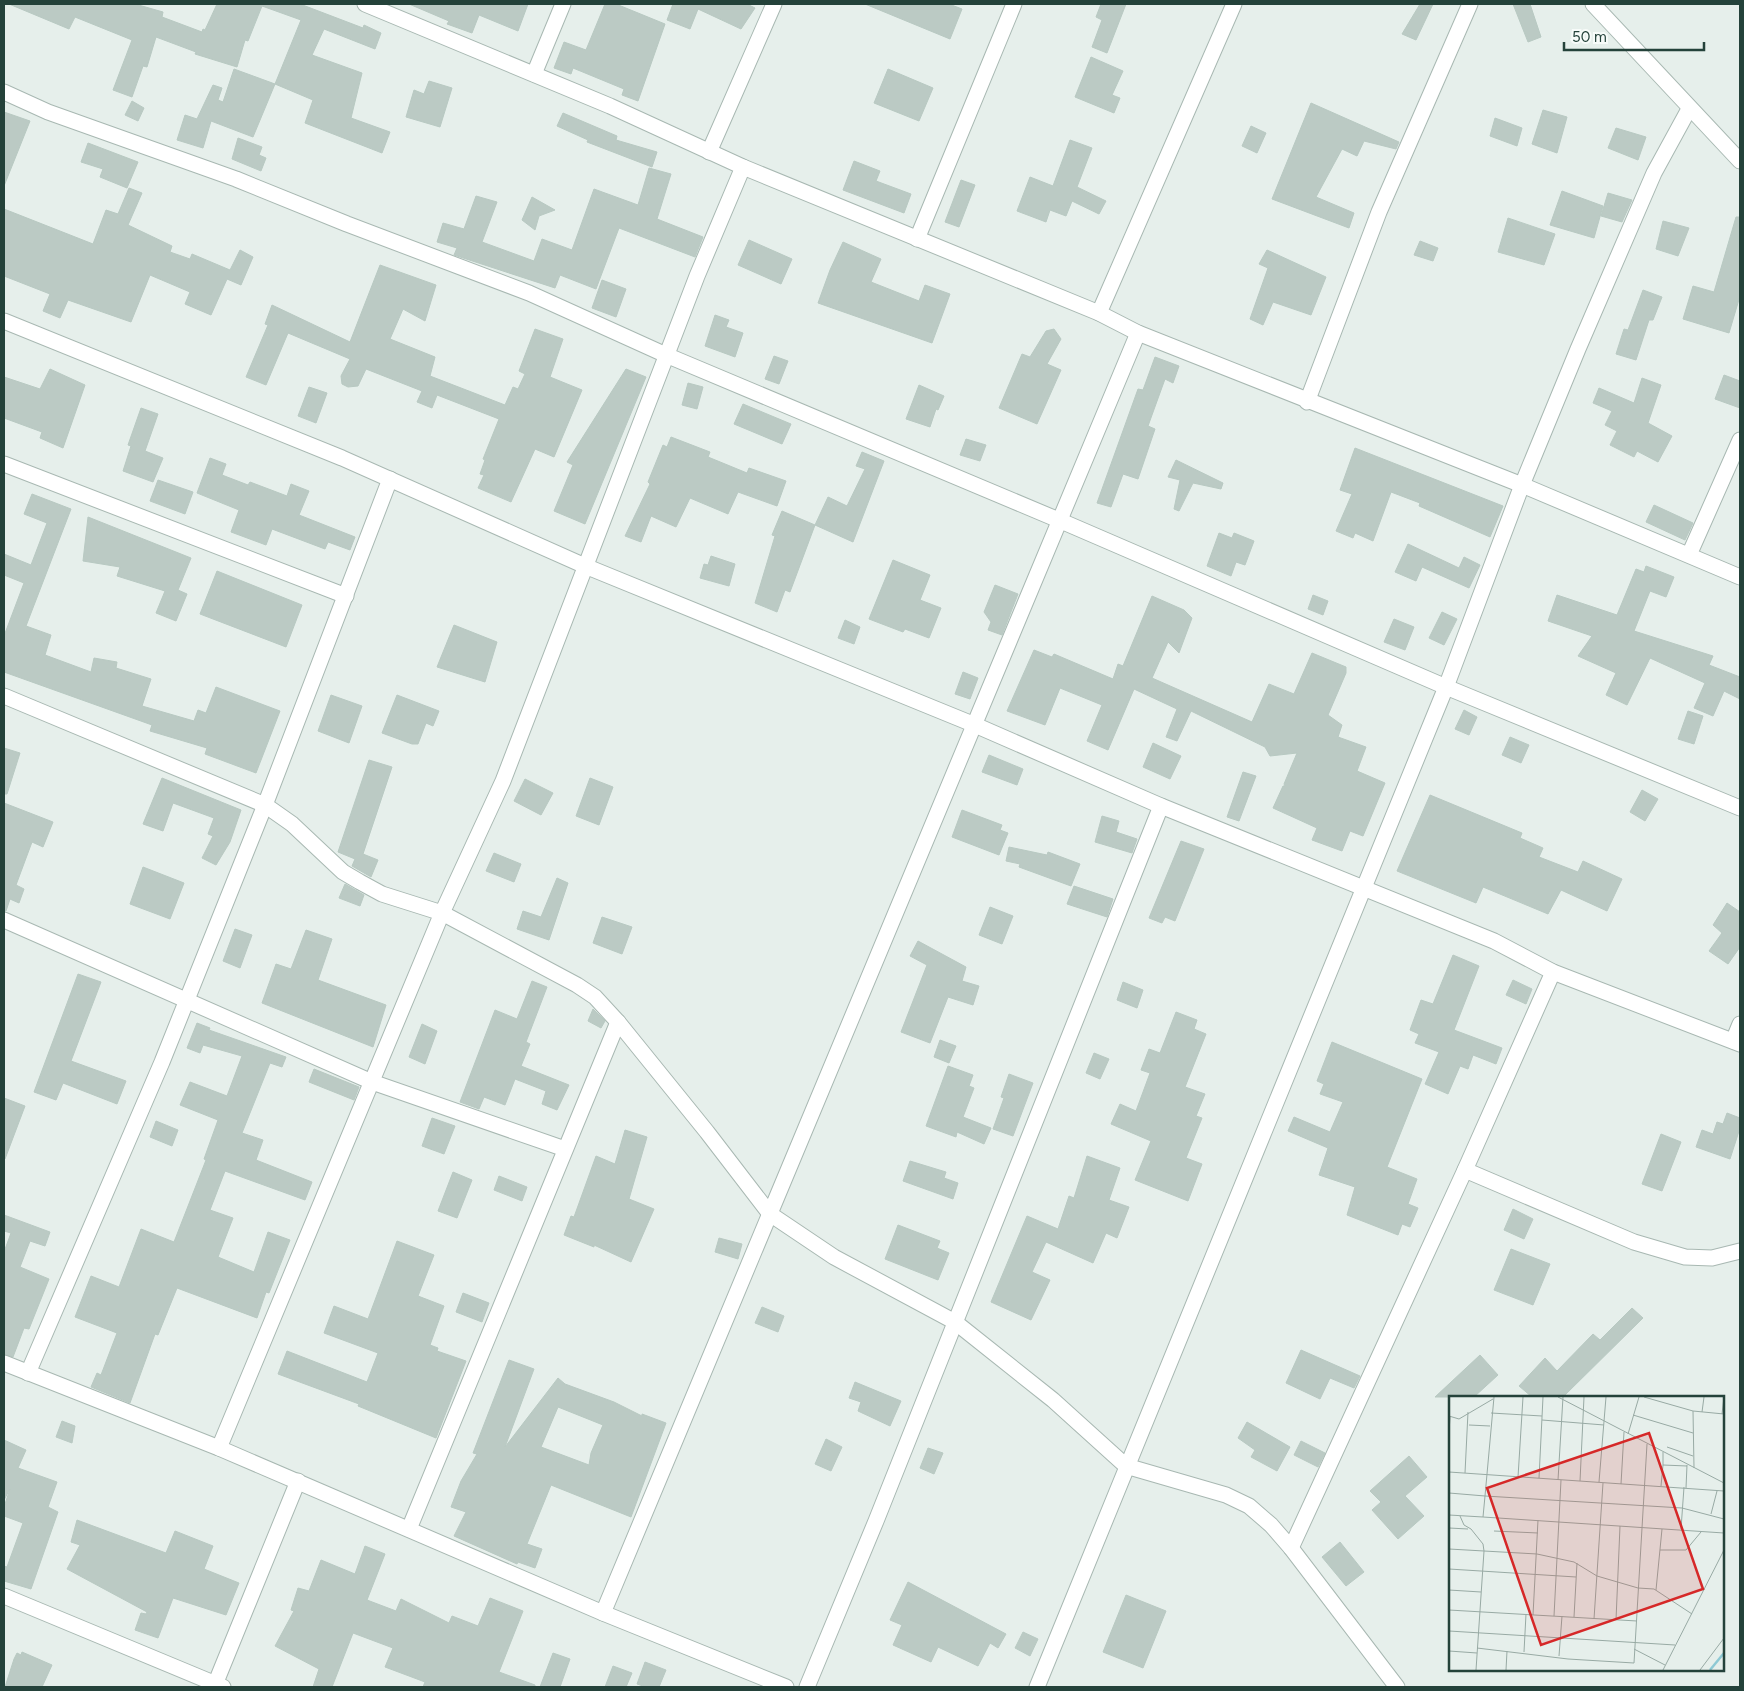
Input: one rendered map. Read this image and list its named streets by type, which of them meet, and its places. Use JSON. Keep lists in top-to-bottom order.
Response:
{
  "scale_bar": "50 m"
}
